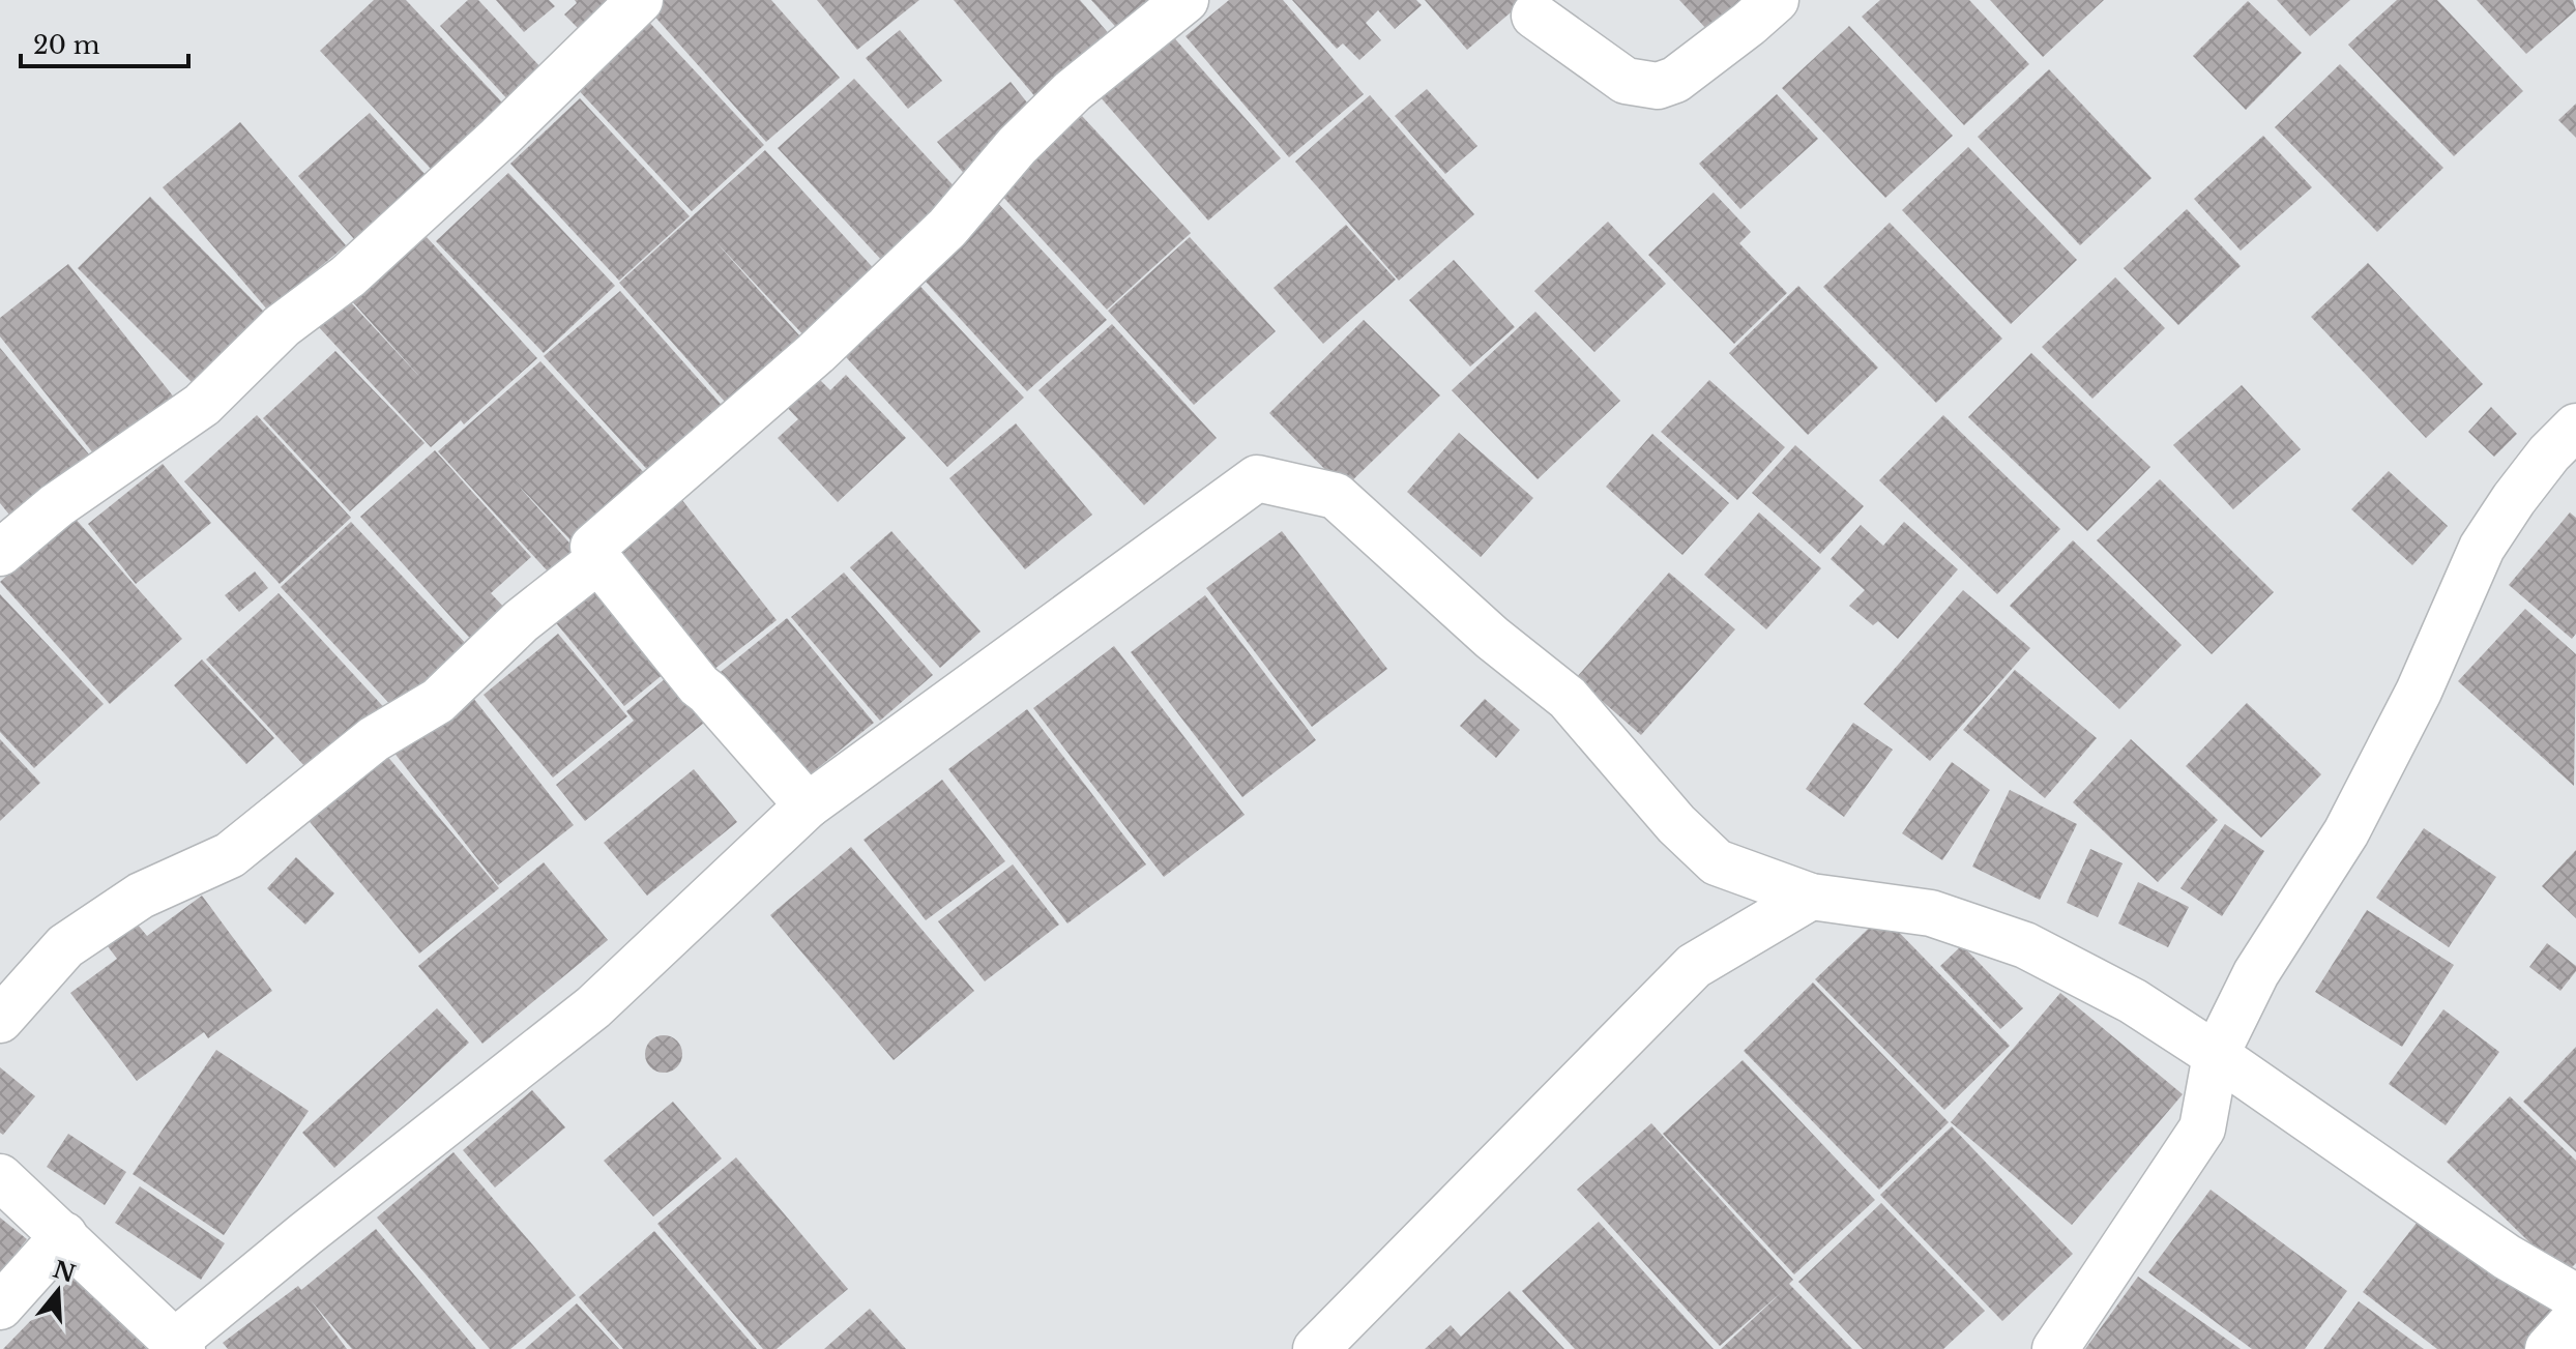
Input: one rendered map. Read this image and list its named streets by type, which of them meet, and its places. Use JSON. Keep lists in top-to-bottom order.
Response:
{
  "scale_bar": "20 m",
  "north": "top"
}
